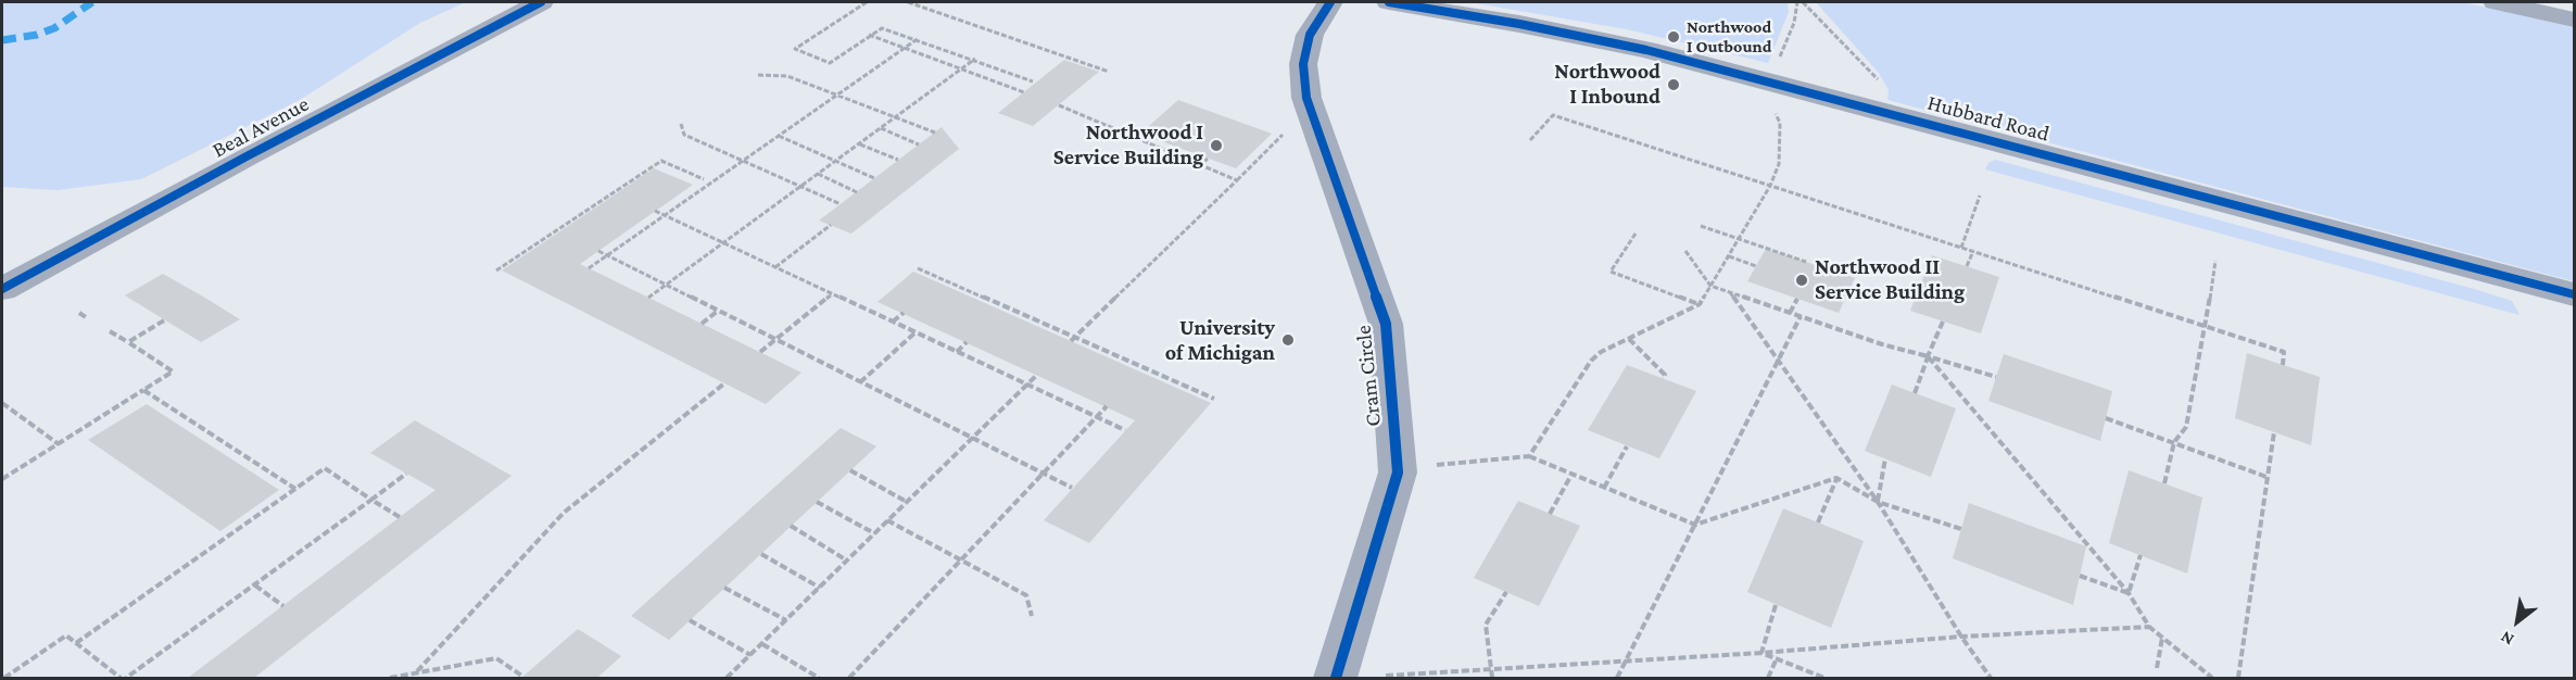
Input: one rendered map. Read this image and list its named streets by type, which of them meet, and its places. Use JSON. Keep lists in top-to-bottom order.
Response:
{
  "streets": {
    "street": ["Hubbard Road", "Beal Avenue", "Cram Circle"]
  },
  "places": [
    "Northwood I Outbound",
    "Northwood I Inbound",
    "Northwood I Service Building",
    "Northwood II Service Building",
    "University of Michigan"
  ],
  "north": "bottom left"
}
